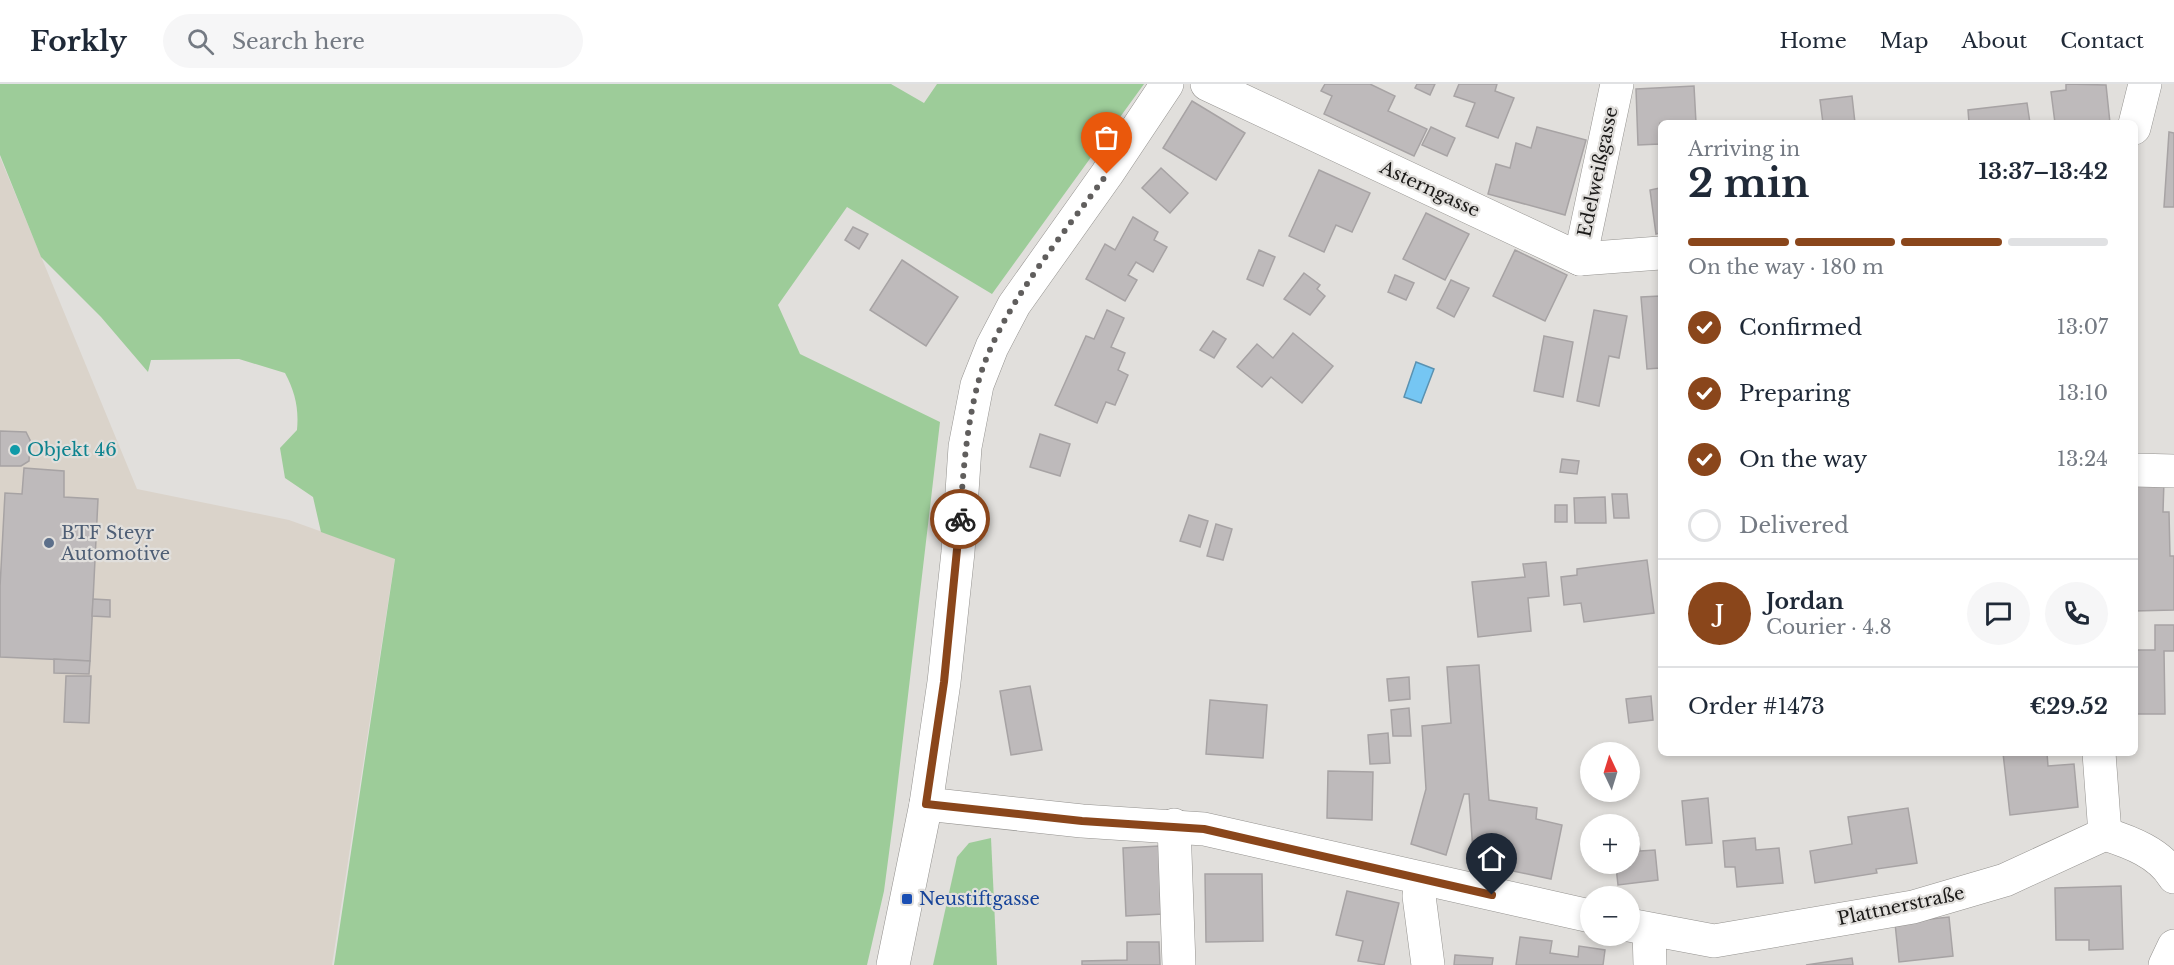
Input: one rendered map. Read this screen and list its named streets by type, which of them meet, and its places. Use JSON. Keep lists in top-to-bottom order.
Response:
{
  "streets": {
    "street": ["Edelweißgasse", "Asterngasse", "Plattnerstraße"]
  },
  "crossings": [
    ["Edelweißgasse", "Asterngasse"]
  ],
  "places": {
    "other": ["Objekt 46", "BTF Steyr Automotive"],
    "transit": ["Neustiftgasse"]
  },
  "north": "top",
  "page": {
    "header": "Forkly",
    "search": "Search here",
    "nav": [
      "Home",
      "Map",
      "About",
      "Contact"
    ],
    "heading": ["2 min", "Arriving in", "13:37–13:42"],
    "panel": [
      "Jordan",
      "Courier · 4.8",
      "Order #1473",
      "€29.52"
    ],
    "bar": "On the way · 180 m",
    "list": [
      ["Confirmed", "13:07"],
      ["Preparing", "13:10"],
      ["On the way", "13:24"],
      "Delivered"
    ],
    "round": "J",
    "map_buttons": ["+", "−"]
  }
}
